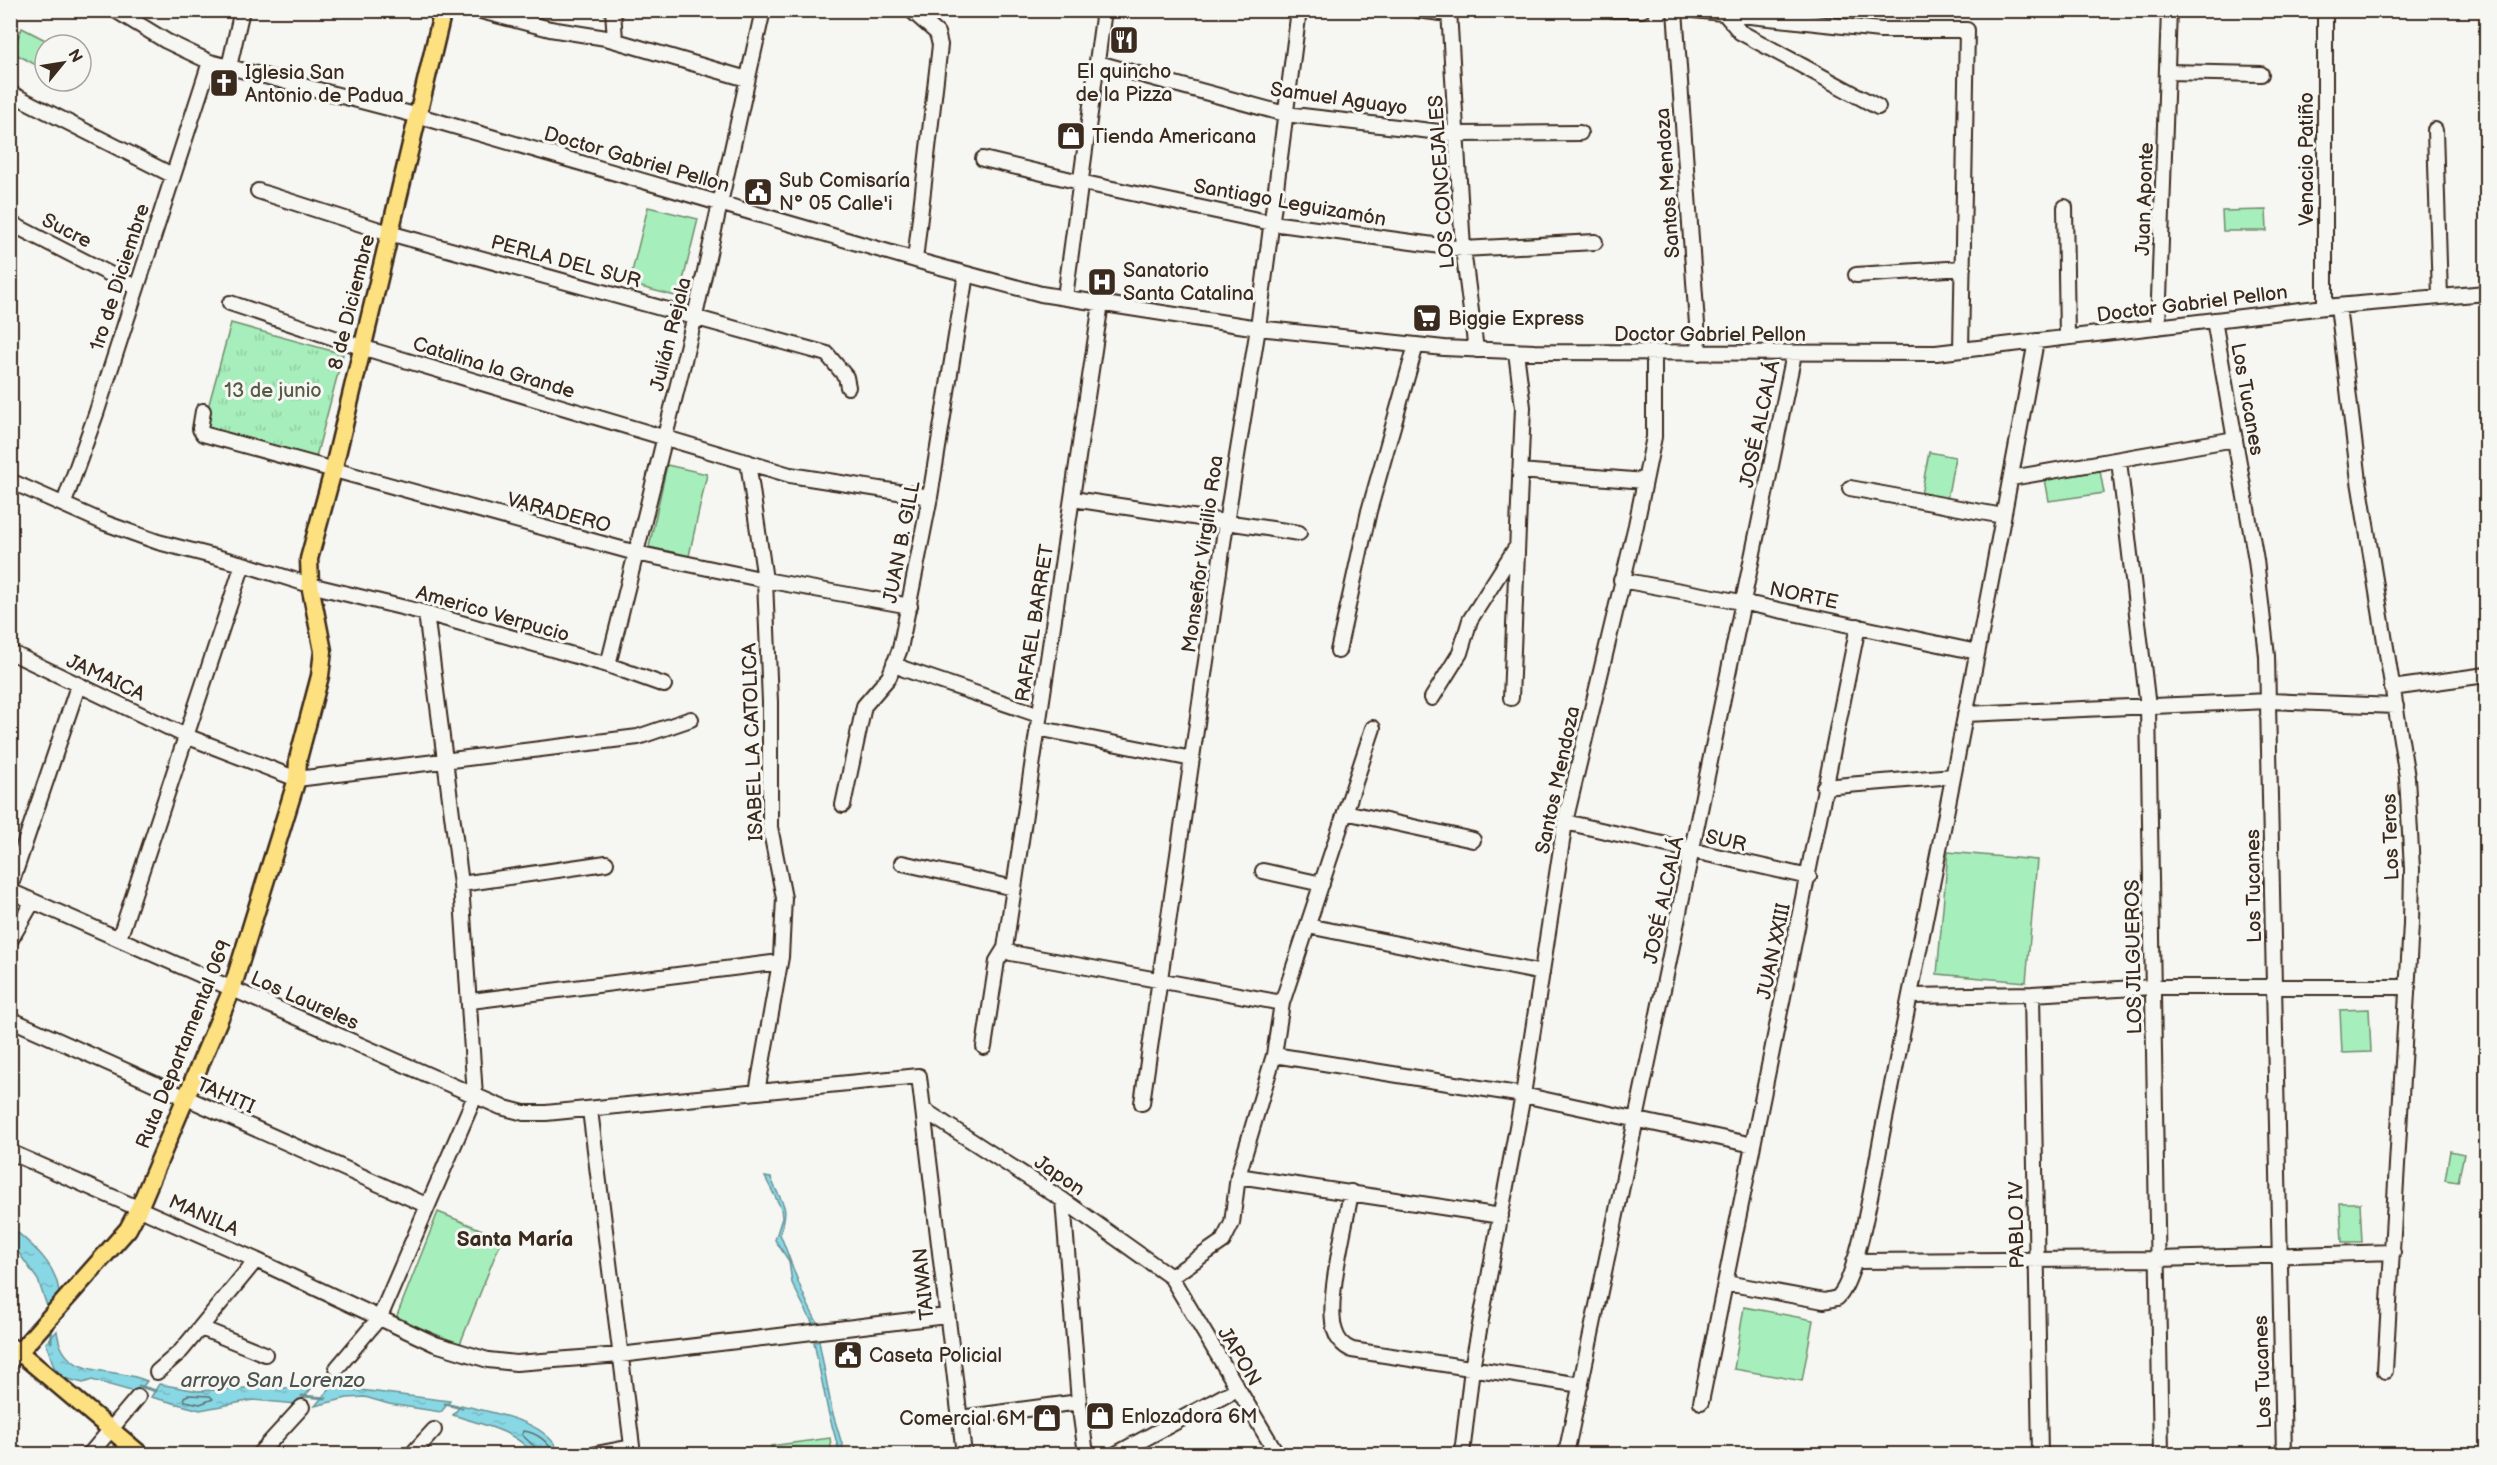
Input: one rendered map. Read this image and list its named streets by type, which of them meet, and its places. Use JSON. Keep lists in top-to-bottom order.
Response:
{
  "streets": {
    "main road": ["8 de Diciembre", "Ruta Departamental 069"],
    "street": [
      "Samuel Aguayo",
      "Doctor Gabriel Pellon",
      "Venacio Patiño",
      "LOS CONCEJALES",
      "Santos Mendoza",
      "Juan Aponte",
      "Santiago Leguizamón",
      "Sucre",
      "PERLA DEL SUR",
      "1ro de Diciembre",
      "Julián Rejala",
      "Catalina la Grande",
      "Los Tucanes",
      "JOSÉ ALCALÁ",
      "VARADERO",
      "JUAN B. GILL",
      "Monseñor Virgilio Roa",
      "NORTE",
      "Americo Verpucio",
      "RAFAEL BARRET",
      "JAMAICA",
      "ISABEL LA CATOLICA",
      "Los Teros",
      "SUR",
      "JUAN XXIII",
      "LOS JILGUEROS",
      "Los Laureles",
      "TAHITI",
      "Japon",
      "MANILA",
      "PABLO IV",
      "TAIWAN",
      "JAPON"
    ]
  },
  "crossings": [
    ["Samuel Aguayo", "LOS CONCEJALES"],
    ["Samuel Aguayo", "Monseñor Virgilio Roa"],
    ["Doctor Gabriel Pellon", "Venacio Patiño"],
    ["Doctor Gabriel Pellon", "LOS CONCEJALES"],
    ["Doctor Gabriel Pellon", "Santos Mendoza"],
    ["Doctor Gabriel Pellon", "Juan Aponte"],
    ["Doctor Gabriel Pellon", "1ro de Diciembre"],
    ["Doctor Gabriel Pellon", "8 de Diciembre"],
    ["Doctor Gabriel Pellon", "Julián Rejala"],
    ["Doctor Gabriel Pellon", "Los Tucanes"],
    ["Doctor Gabriel Pellon", "JOSÉ ALCALÁ"],
    ["Doctor Gabriel Pellon", "JUAN B. GILL"],
    ["Doctor Gabriel Pellon", "Monseñor Virgilio Roa"],
    ["Doctor Gabriel Pellon", "RAFAEL BARRET"],
    ["Doctor Gabriel Pellon", "Los Teros"],
    ["Venacio Patiño", "Los Teros"],
    ["LOS CONCEJALES", "Santiago Leguizamón"],
    ["Santos Mendoza", "NORTE"],
    ["Santos Mendoza", "SUR"],
    ["Santiago Leguizamón", "Monseñor Virgilio Roa"],
    ["Sucre", "1ro de Diciembre"],
    ["PERLA DEL SUR", "8 de Diciembre"],
    ["PERLA DEL SUR", "Julián Rejala"],
    ["1ro de Diciembre", "Americo Verpucio"],
    ["8 de Diciembre", "Catalina la Grande"],
    ["8 de Diciembre", "VARADERO"],
    ["8 de Diciembre", "Americo Verpucio"],
    ["8 de Diciembre", "JAMAICA"],
    ["8 de Diciembre", "Ruta Departamental 069"],
    ["Julián Rejala", "Catalina la Grande"],
    ["Julián Rejala", "VARADERO"],
    ["Julián Rejala", "Americo Verpucio"],
    ["Catalina la Grande", "JUAN B. GILL"],
    ["Catalina la Grande", "ISABEL LA CATOLICA"],
    ["JOSÉ ALCALÁ", "NORTE"],
    ["JOSÉ ALCALÁ", "SUR"],
    ["VARADERO", "JUAN B. GILL"],
    ["VARADERO", "ISABEL LA CATOLICA"],
    ["NORTE", "JUAN XXIII"],
    ["JAMAICA", "Ruta Departamental 069"],
    ["ISABEL LA CATOLICA", "Los Laureles"],
    ["ISABEL LA CATOLICA", "TAIWAN"],
    ["SUR", "JUAN XXIII"],
    ["Los Laureles", "Ruta Departamental 069"],
    ["Los Laureles", "TAIWAN"],
    ["Ruta Departamental 069", "TAHITI"],
    ["Ruta Departamental 069", "MANILA"],
    ["Japon", "TAIWAN"],
    ["Japon", "JAPON"],
    ["MANILA", "TAIWAN"]
  ],
  "districts": ["Santa María"],
  "water": ["arroyo San Lorenzo"],
  "parks": ["13 de junio"],
  "places": {
    "restaurant": ["El quincho de la Pizza"],
    "church": ["Iglesia San Antonio de Padua"],
    "shop": ["Tienda Americana", "Enlozadora 6M", "Comercial 6M"],
    "public building": ["Sub Comisaría N° 05 Calle'i", "Caseta Policial"],
    "hospital": ["Sanatorio Santa Catalina"],
    "supermarket": ["Biggie Express"]
  },
  "north": "top right"
}
